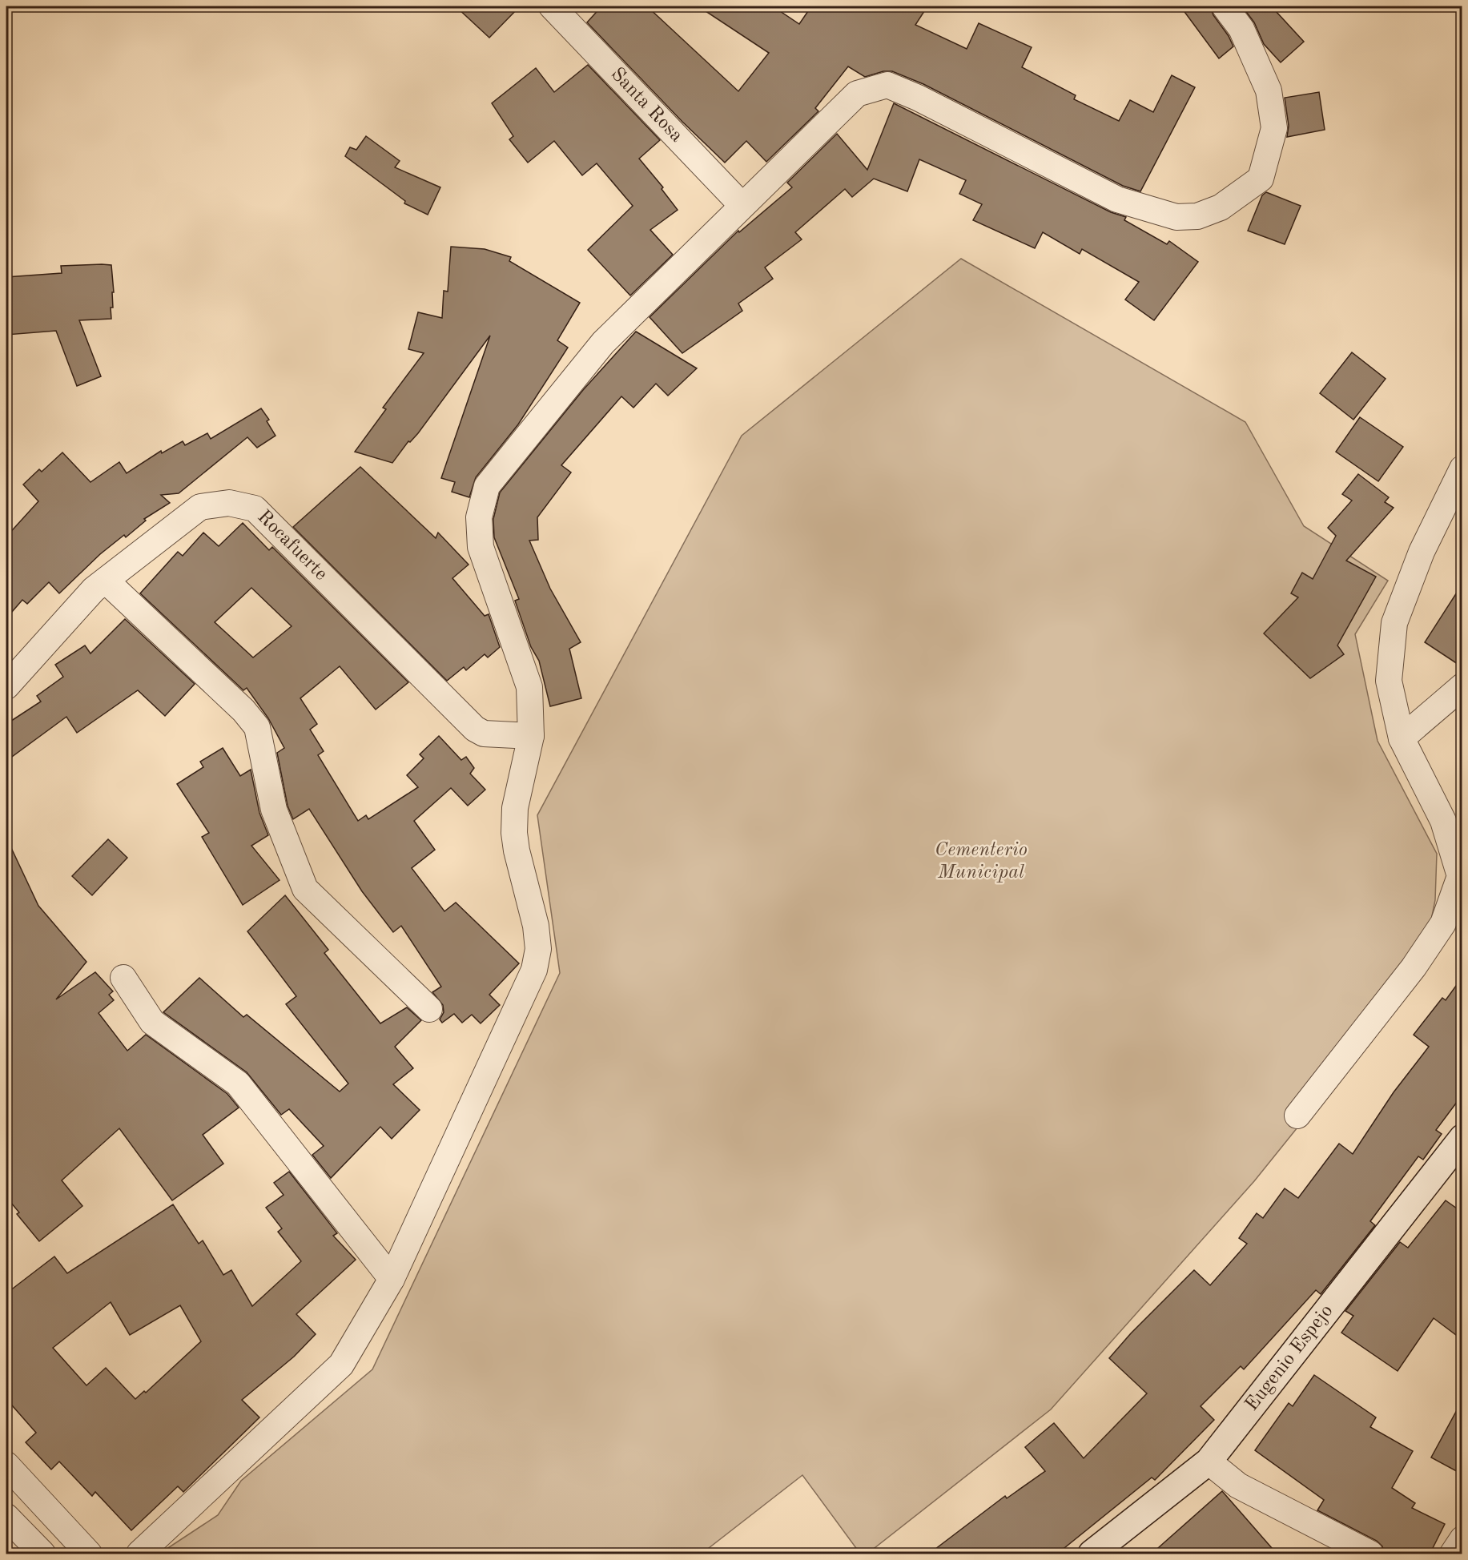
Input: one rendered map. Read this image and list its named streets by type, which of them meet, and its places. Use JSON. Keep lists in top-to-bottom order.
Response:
{
  "streets": {
    "street": ["Santa Rosa", "Rocafuerte", "Eugenio Espejo"]
  },
  "parks": ["Cementerio Municipal"]
}
